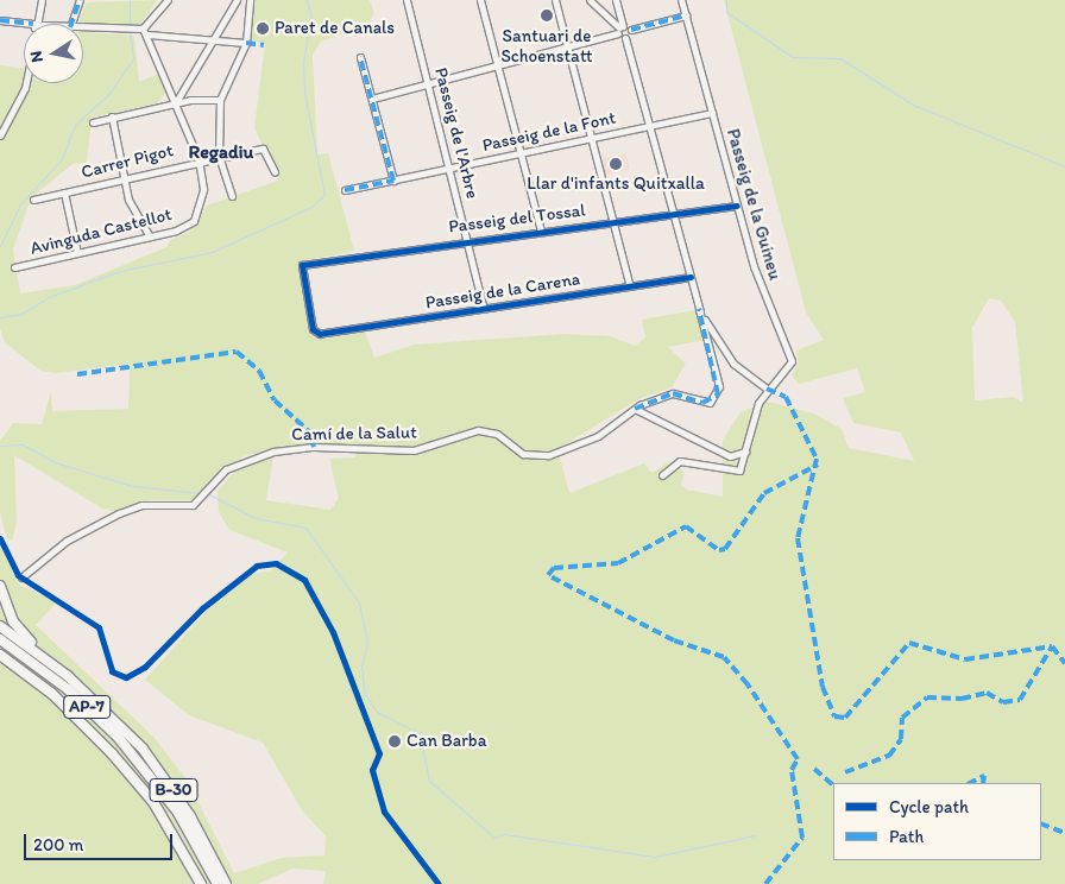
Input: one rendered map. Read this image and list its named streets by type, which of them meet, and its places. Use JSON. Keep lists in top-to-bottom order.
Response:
{
  "streets": {
    "highway": ["AP-7", "B-30"],
    "street": [
      "Passeig de la Font",
      "Passeig de l'Arbre",
      "Carrer Pigot",
      "Passeig de la Guineu",
      "Passeig del Tossal",
      "Avinguda Castellot",
      "Passeig de la Carena",
      "Camí de la Salut"
    ]
  },
  "crossings": [
    ["Passeig de la Font", "Passeig de l'Arbre"],
    ["Passeig de la Font", "Passeig de la Guineu"],
    ["Passeig de l'Arbre", "Passeig del Tossal"],
    ["Passeig de l'Arbre", "Passeig de la Carena"],
    ["Carrer Pigot", "Avinguda Castellot"],
    ["Passeig de la Guineu", "Passeig del Tossal"],
    ["Passeig del Tossal", "Passeig de la Carena"]
  ],
  "districts": ["Regadiu"],
  "places": [
    "Santuari de Schoenstatt",
    "Paret de Canals",
    "Llar d'infants Quitxalla",
    "Can Barba"
  ],
  "legend": ["Cycle path", "Path"],
  "scale_bar": "200 m",
  "north": "left"
}
